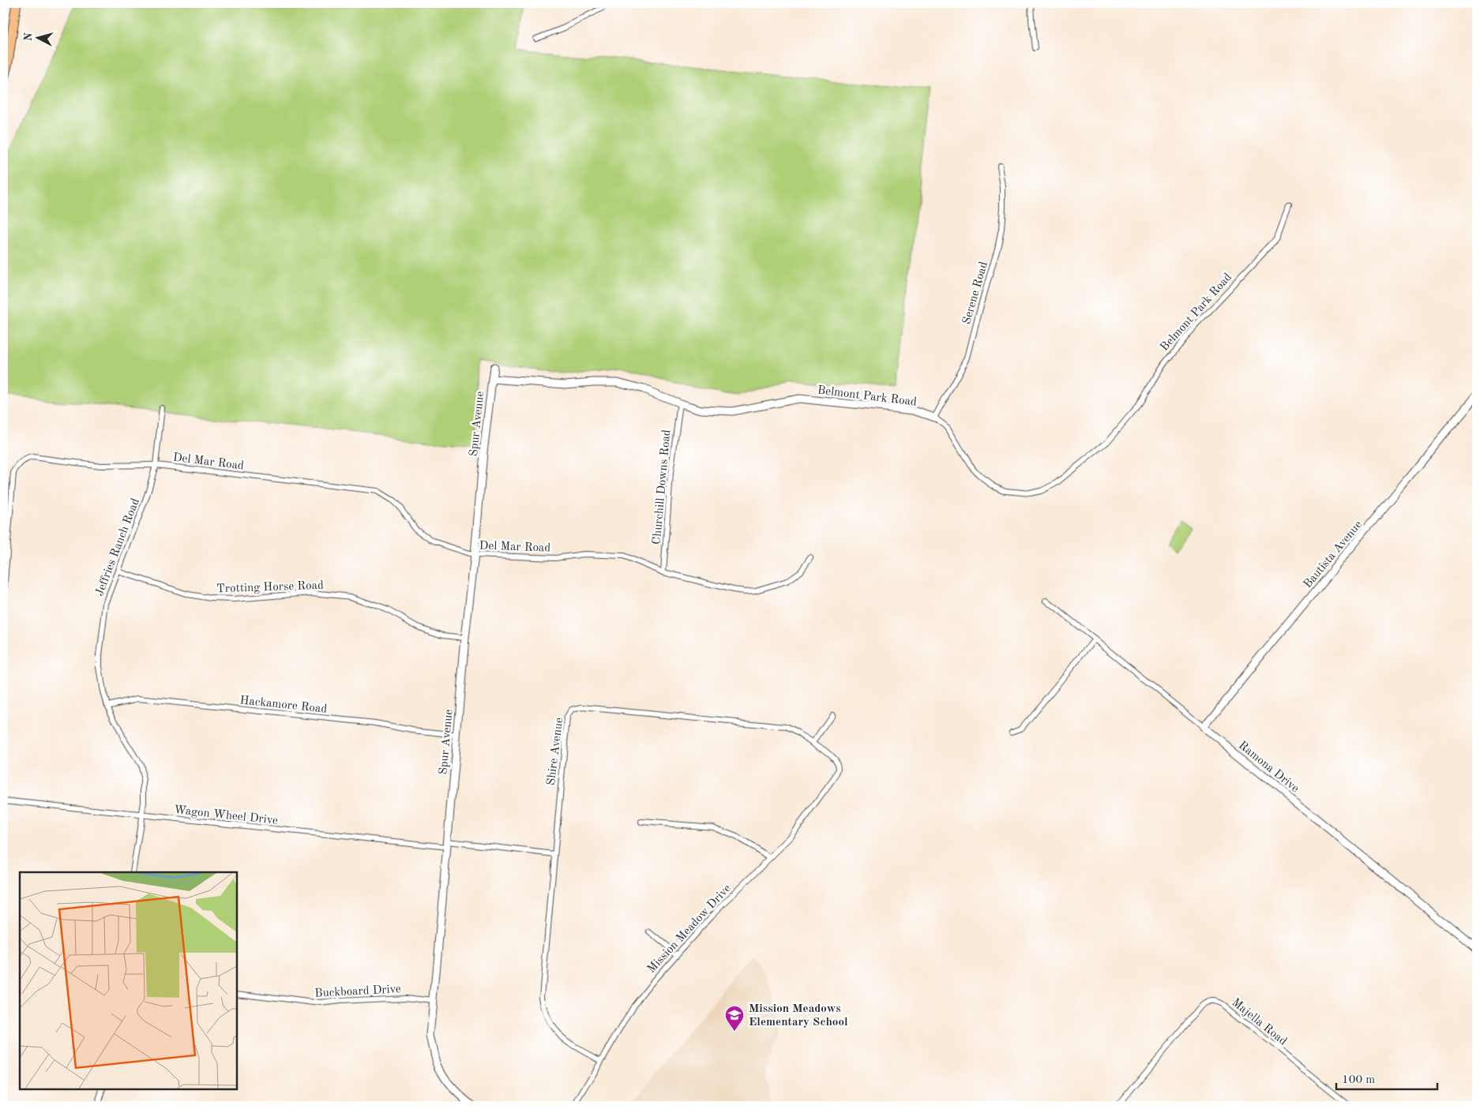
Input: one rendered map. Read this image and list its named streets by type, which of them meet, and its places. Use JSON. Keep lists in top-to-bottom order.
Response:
{
  "streets": {
    "street": [
      "Serene Road",
      "Belmont Park Road",
      "Spur Avenue",
      "Del Mar Road",
      "Churchill Downs Road",
      "Jeffries Ranch Road",
      "Bautista Avenue",
      "Trotting Horse Road",
      "Hackamore Road",
      "Shire Avenue",
      "Ramona Drive",
      "Wagon Wheel Drive",
      "Mission Meadow Drive",
      "Buckboard Drive",
      "Majella Road"
    ]
  },
  "crossings": [
    ["Serene Road", "Belmont Park Road"],
    ["Belmont Park Road", "Spur Avenue"],
    ["Belmont Park Road", "Churchill Downs Road"],
    ["Spur Avenue", "Del Mar Road"],
    ["Spur Avenue", "Trotting Horse Road"],
    ["Spur Avenue", "Hackamore Road"],
    ["Spur Avenue", "Wagon Wheel Drive"],
    ["Spur Avenue", "Buckboard Drive"],
    ["Del Mar Road", "Churchill Downs Road"],
    ["Del Mar Road", "Jeffries Ranch Road"],
    ["Jeffries Ranch Road", "Trotting Horse Road"],
    ["Jeffries Ranch Road", "Hackamore Road"],
    ["Jeffries Ranch Road", "Wagon Wheel Drive"],
    ["Bautista Avenue", "Ramona Drive"],
    ["Shire Avenue", "Wagon Wheel Drive"],
    ["Shire Avenue", "Mission Meadow Drive"]
  ],
  "places": {
    "school or university": ["Mission Meadows Elementary School"]
  },
  "scale_bar": "100 m",
  "north": "left"
}
